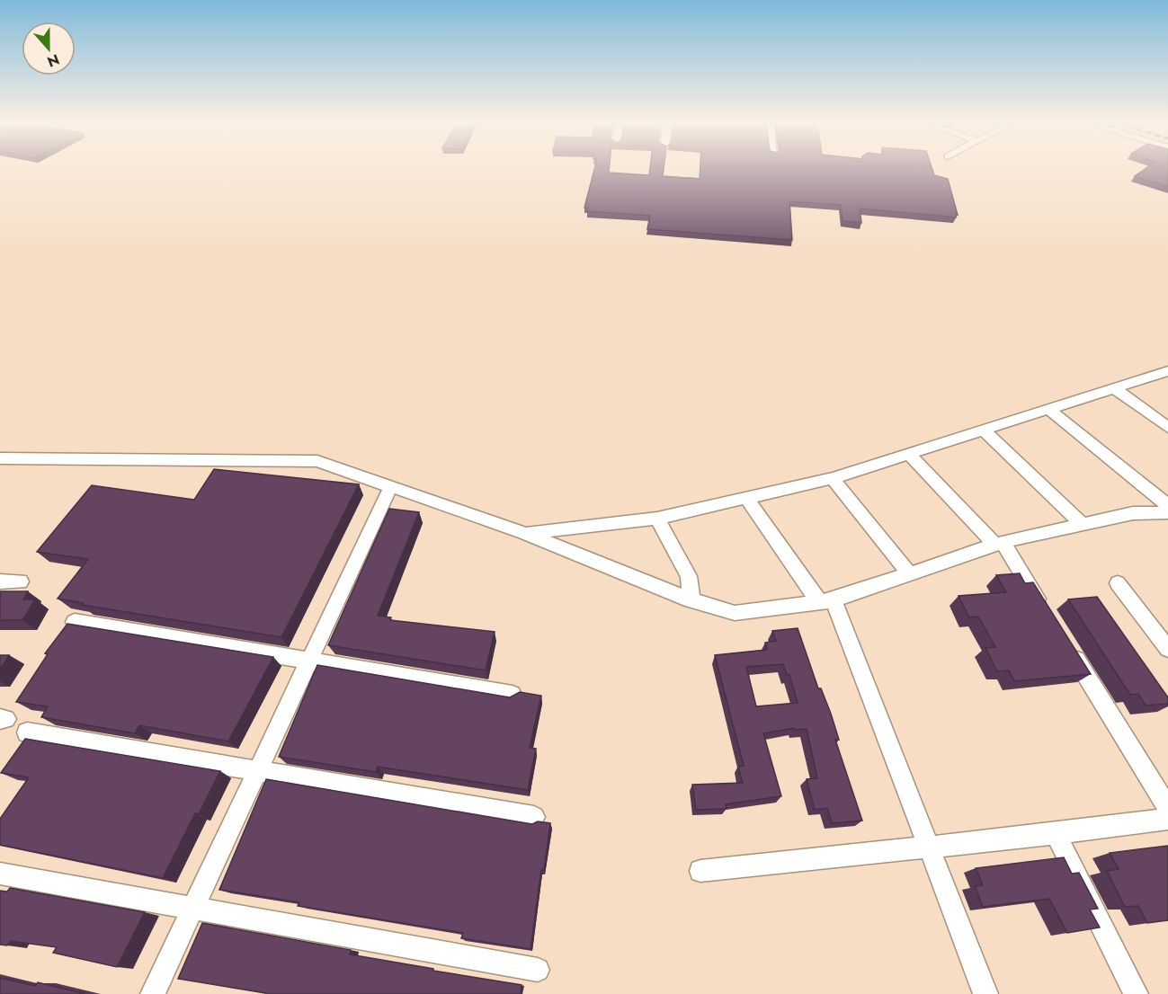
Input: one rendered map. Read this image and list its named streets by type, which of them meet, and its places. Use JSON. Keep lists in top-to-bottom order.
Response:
{
  "north": "bottom"
}
